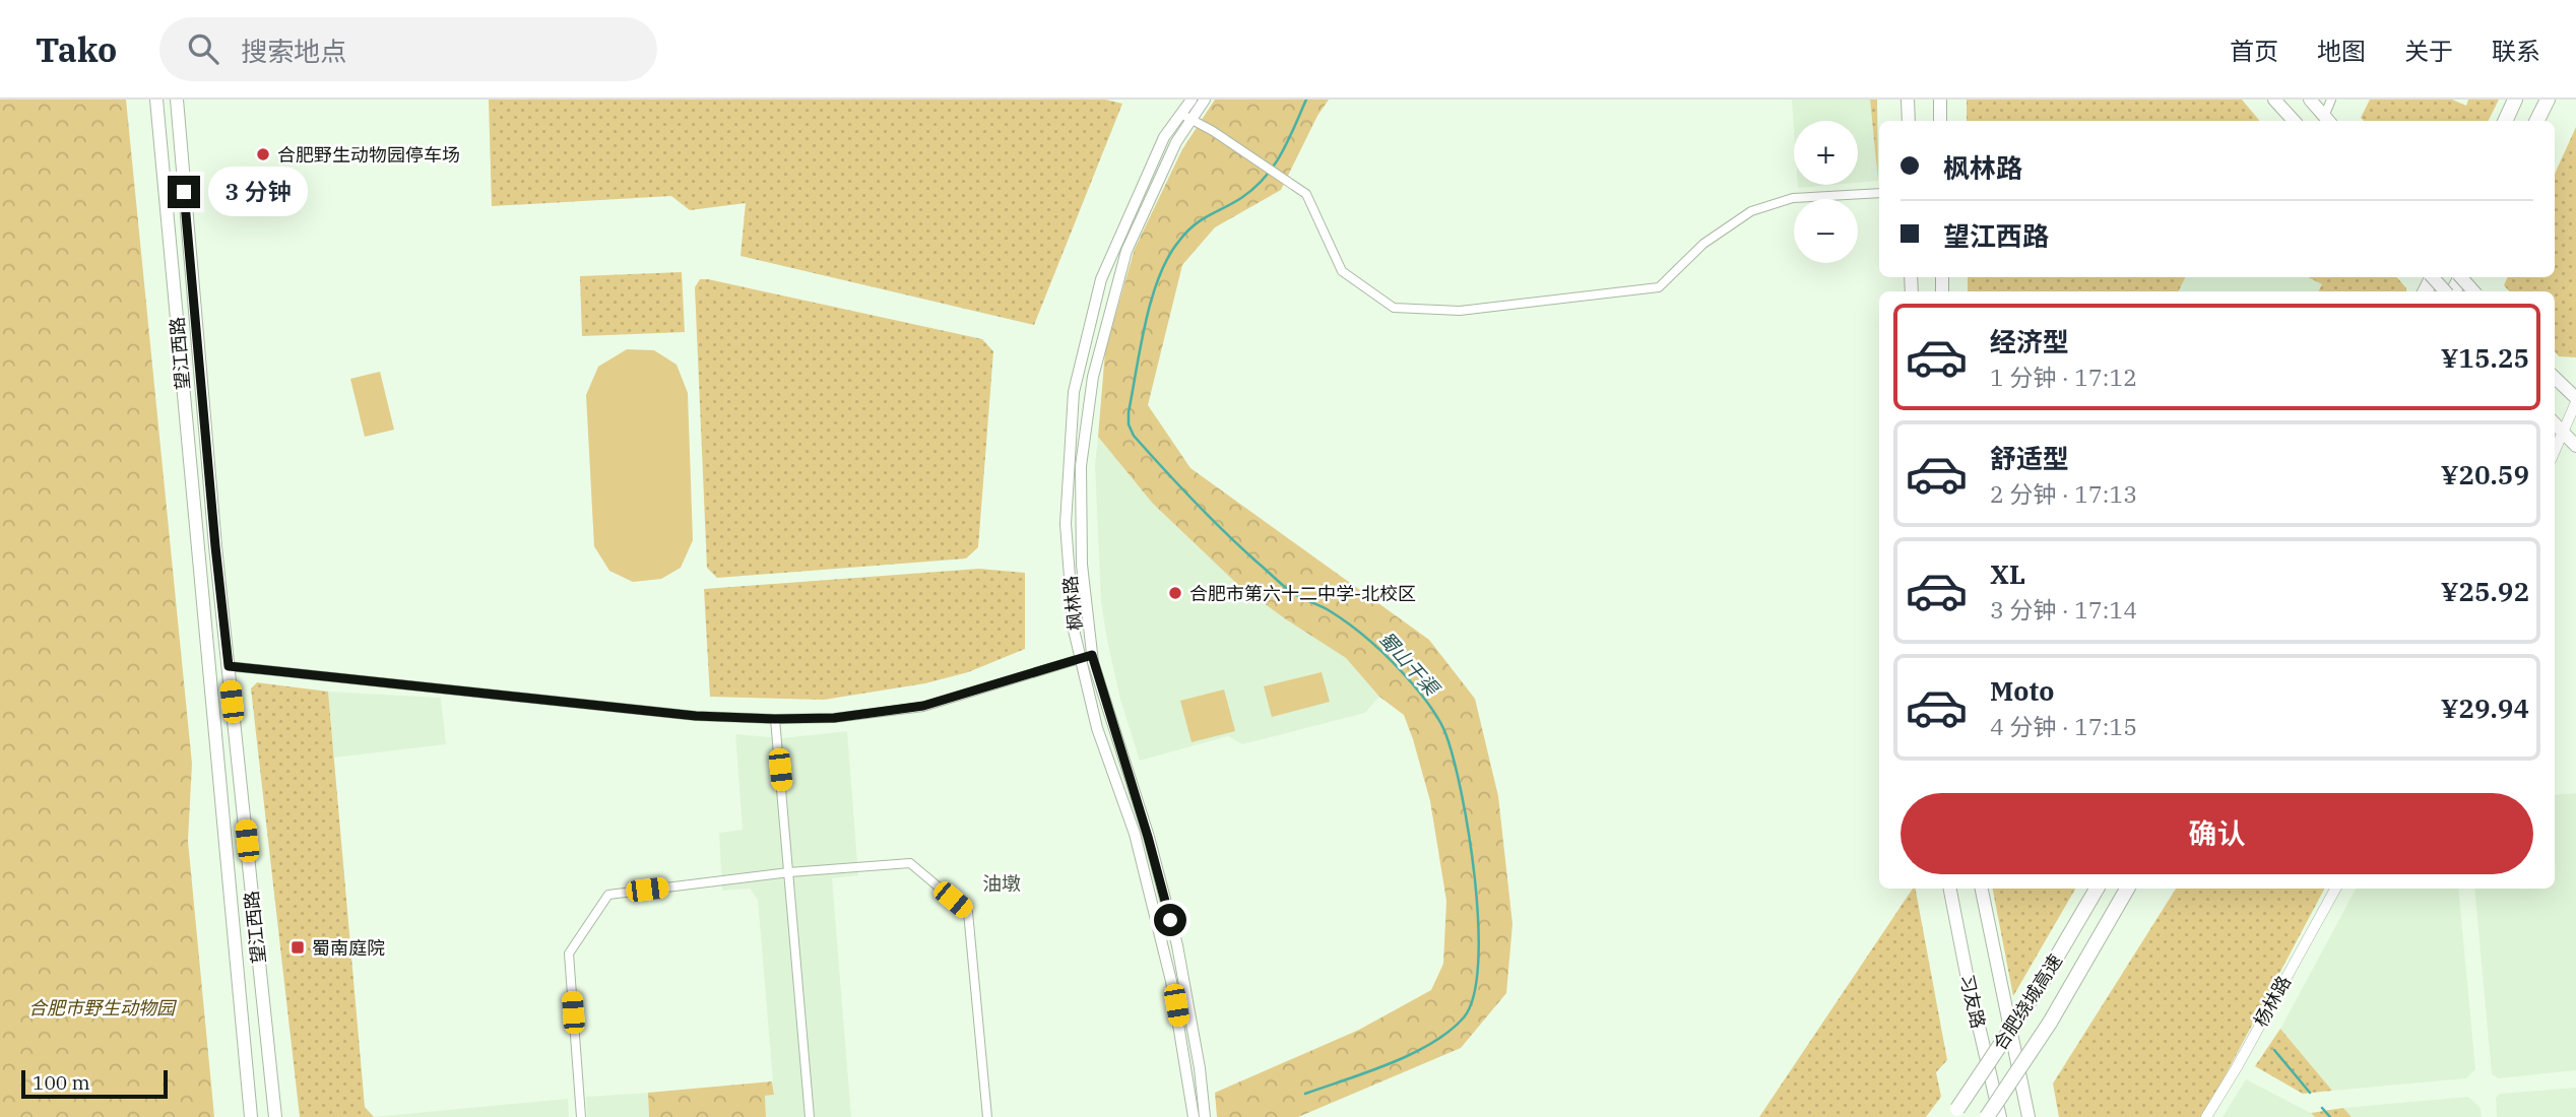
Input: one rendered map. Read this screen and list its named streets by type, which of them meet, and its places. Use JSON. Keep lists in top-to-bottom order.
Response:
{
  "streets": {
    "highway": ["合肥绕城高速"],
    "main road": ["望江西路", "枫林路", "习友路"],
    "street": ["杨林路"]
  },
  "districts": ["油墩"],
  "water": ["蜀山干渠"],
  "parks": ["合肥市野生动物园"],
  "places": {
    "other": ["合肥野生动物园停车场", "合肥市第六十二中学-北校区"],
    "transit": ["蜀南庭院"]
  },
  "scale_bar": "100 m",
  "page": {
    "header": "Tako",
    "search": "搜索地点",
    "nav": [
      "首页",
      "地图",
      "关于",
      "联系"
    ],
    "map_buttons": ["+", "−"],
    "banner": ["枫林路", "望江西路"],
    "bubble": "3 分钟",
    "list": [
      {
        "name": "经济型",
        "note": "1 分钟 · 17:12",
        "value": "¥15.25"
      },
      {
        "name": "舒适型",
        "note": "2 分钟 · 17:13",
        "value": "¥20.59"
      },
      {
        "name": "XL",
        "note": "3 分钟 · 17:14",
        "value": "¥25.92"
      },
      {
        "name": "Moto",
        "note": "4 分钟 · 17:15",
        "value": "¥29.94"
      }
    ],
    "buttons": "确认",
    "scale": "100 m"
  }
}
